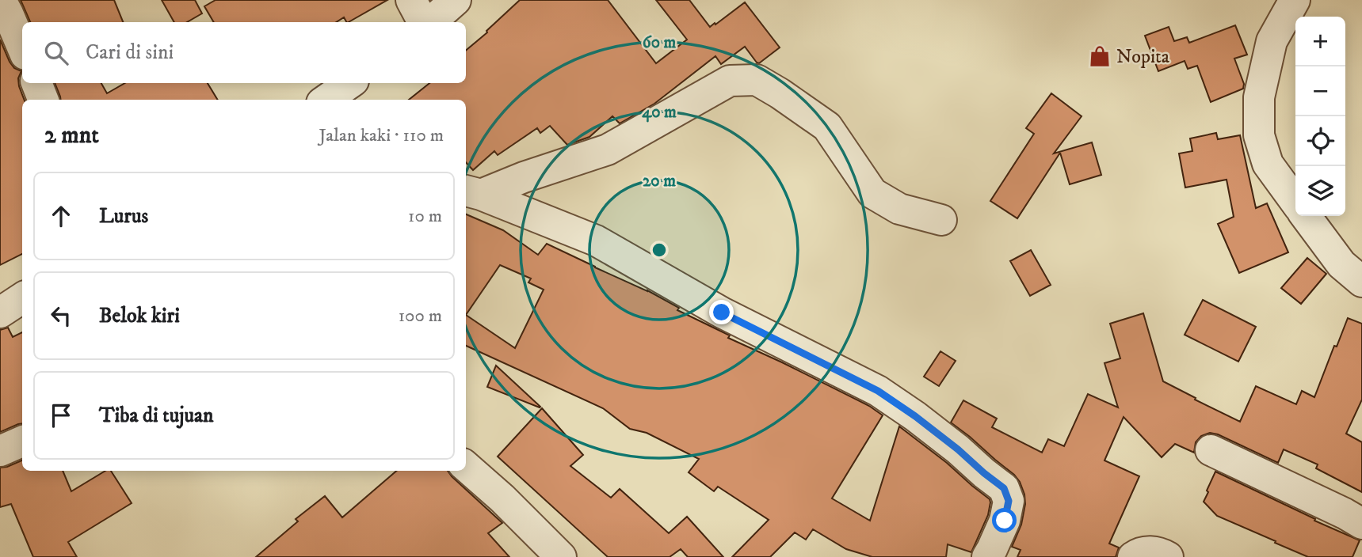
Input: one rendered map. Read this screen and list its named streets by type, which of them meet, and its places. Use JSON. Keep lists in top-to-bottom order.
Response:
{
  "places": {
    "shop": ["Nopita"]
  },
  "page": {
    "map_buttons": ["+", "−"],
    "search": "Cari di sini",
    "heading": ["2 mnt", "Jalan kaki · 110 m"],
    "list": [
      ["Lurus", "10 m"],
      ["Belok kiri", "100 m"],
      "Tiba di tujuan"
    ]
  },
  "rings": ["60 m", "40 m", "20 m"]
}
